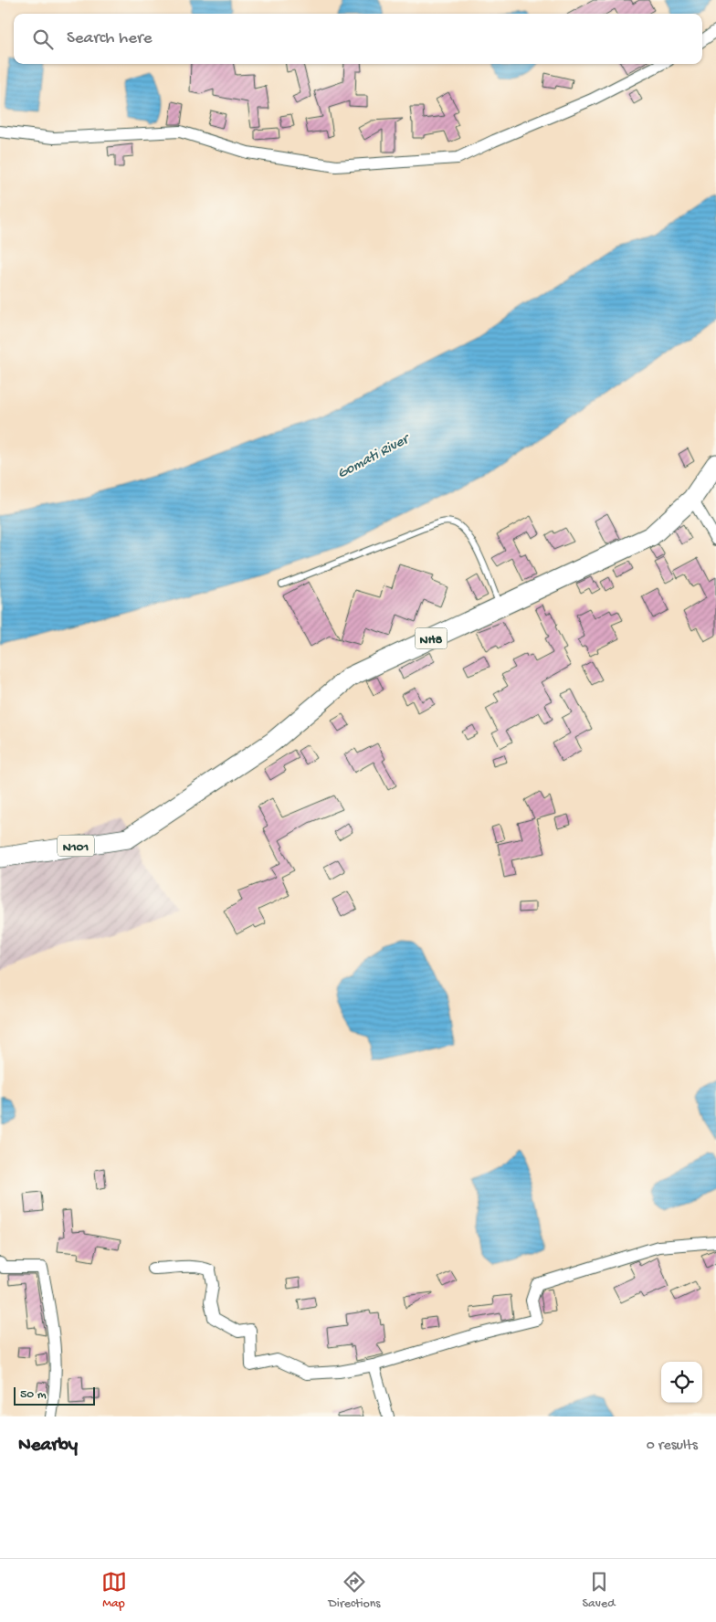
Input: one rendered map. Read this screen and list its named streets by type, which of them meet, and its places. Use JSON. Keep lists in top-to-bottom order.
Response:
{
  "streets": {
    "highway": ["NH8", "N101"]
  },
  "crossings": [
    ["NH8", "N101"]
  ],
  "water": ["Gomati River"],
  "scale_bar": "50 m",
  "page": {
    "search": "Search here",
    "scale": "50 m",
    "heading": ["Nearby", "0 results"],
    "nav": ["Map", "Directions", "Saved"]
  }
}
